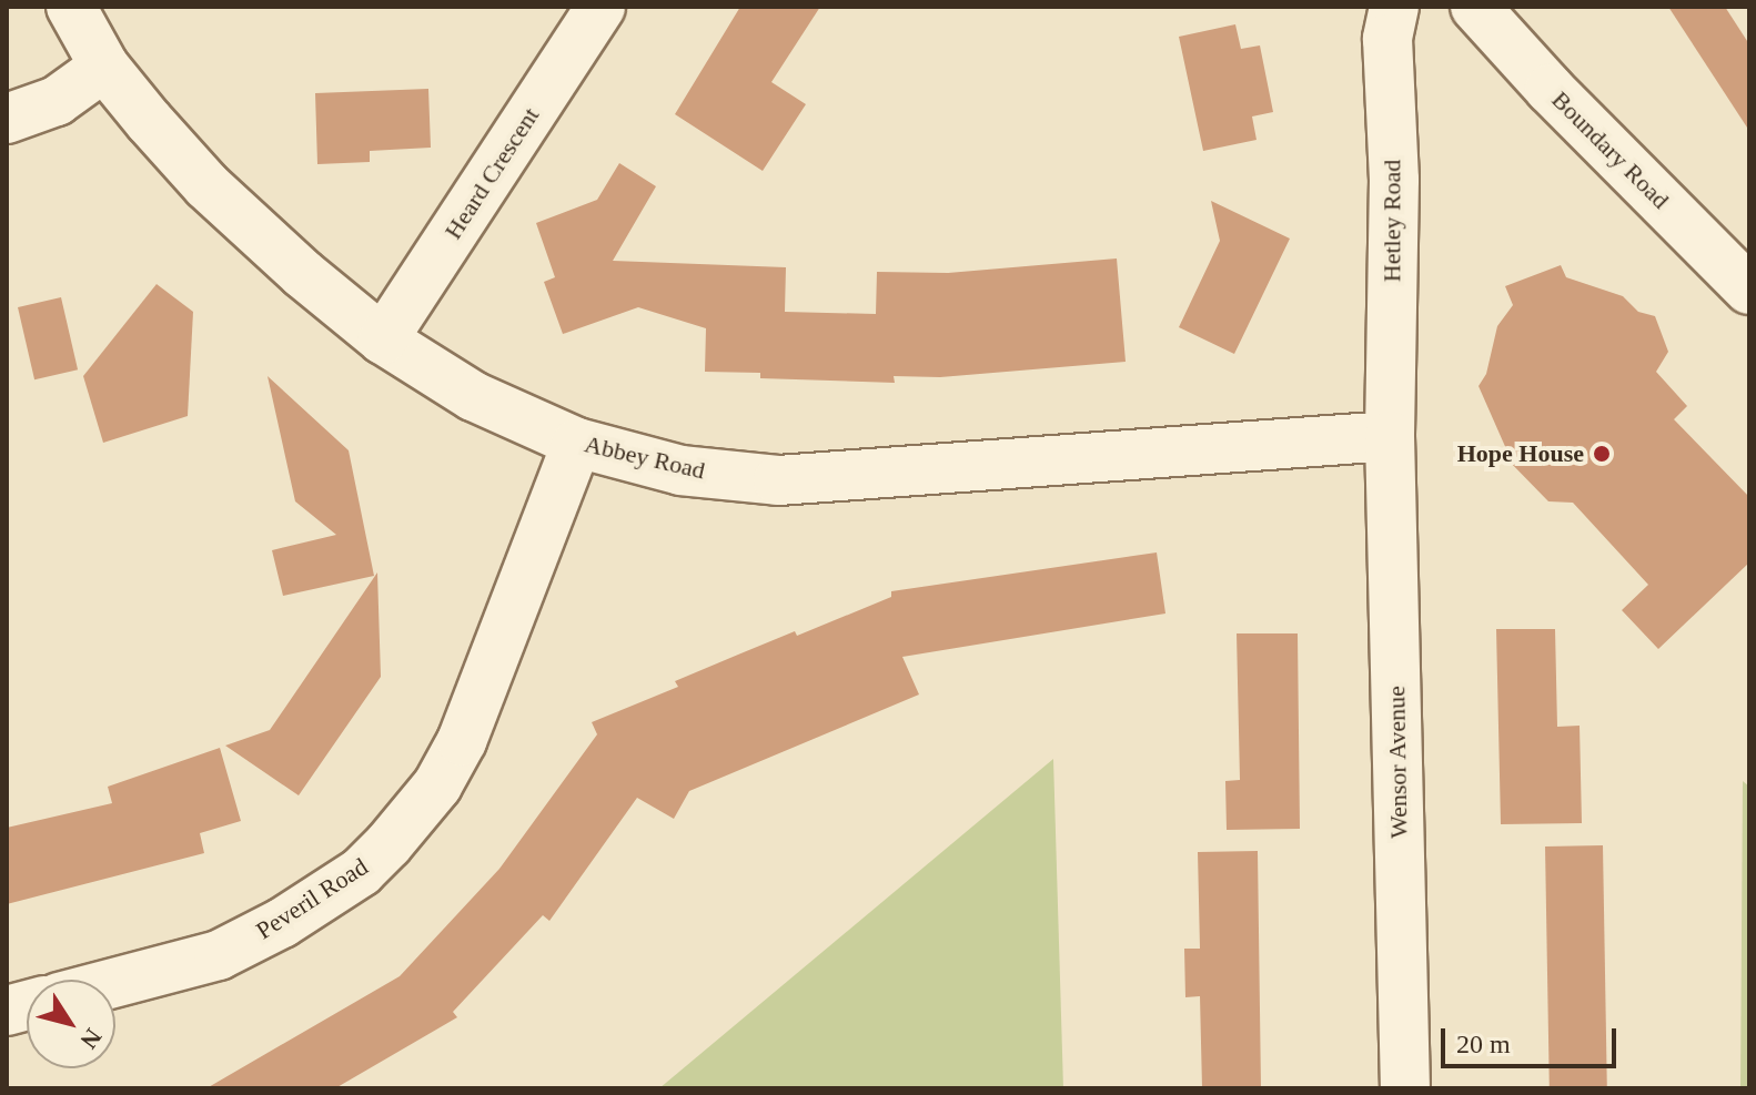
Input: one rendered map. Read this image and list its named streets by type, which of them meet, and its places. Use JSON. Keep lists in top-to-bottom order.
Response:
{
  "streets": {
    "street": [
      "Boundary Road",
      "Heard Crescent",
      "Hetley Road",
      "Abbey Road",
      "Wensor Avenue",
      "Peveril Road"
    ]
  },
  "crossings": [
    ["Heard Crescent", "Abbey Road"],
    ["Hetley Road", "Abbey Road"],
    ["Hetley Road", "Wensor Avenue"],
    ["Abbey Road", "Wensor Avenue"],
    ["Abbey Road", "Peveril Road"]
  ],
  "places": ["Hope House"],
  "scale_bar": "20 m",
  "north": "bottom right"
}
